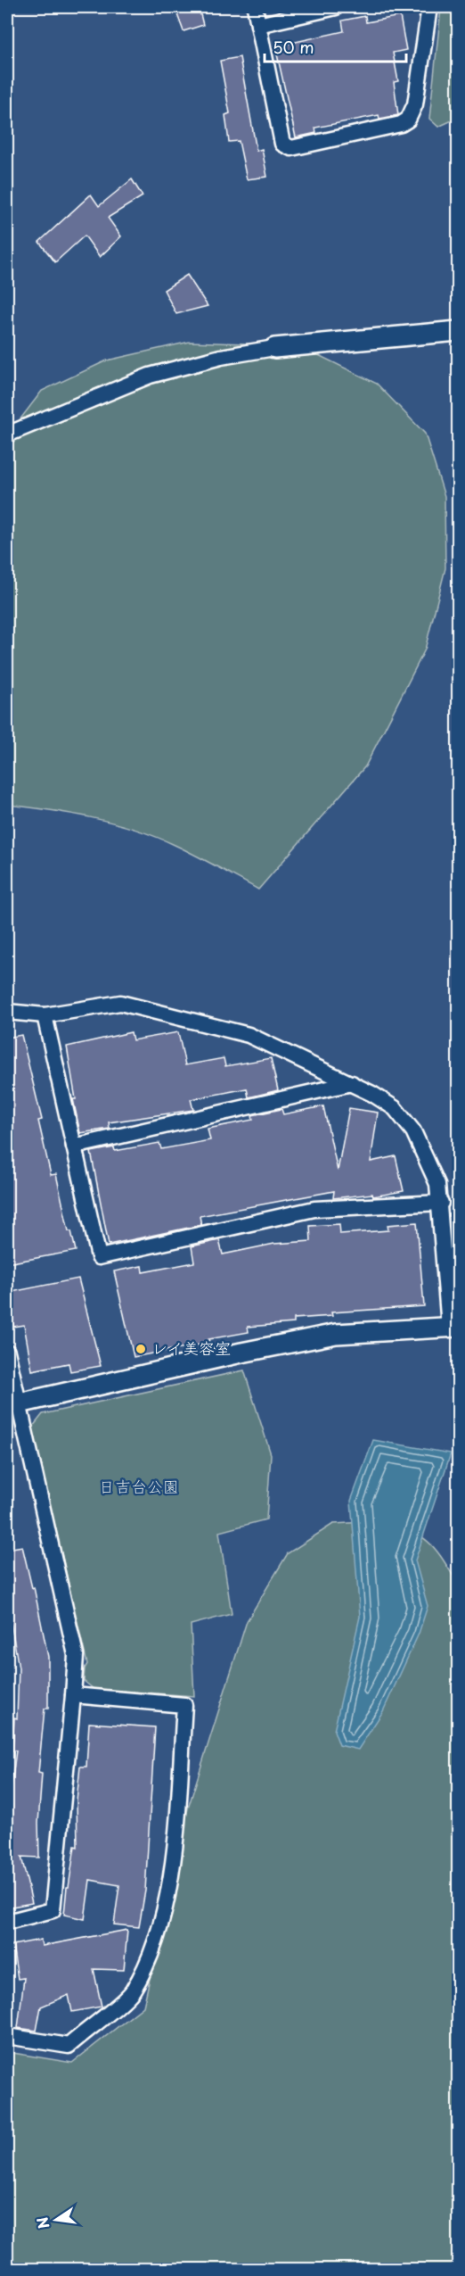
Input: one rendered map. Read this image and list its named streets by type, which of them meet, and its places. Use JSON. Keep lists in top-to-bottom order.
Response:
{
  "parks": ["日吉台公園"],
  "places": ["レイ美容室"],
  "scale_bar": "50 m",
  "north": "left"
}
